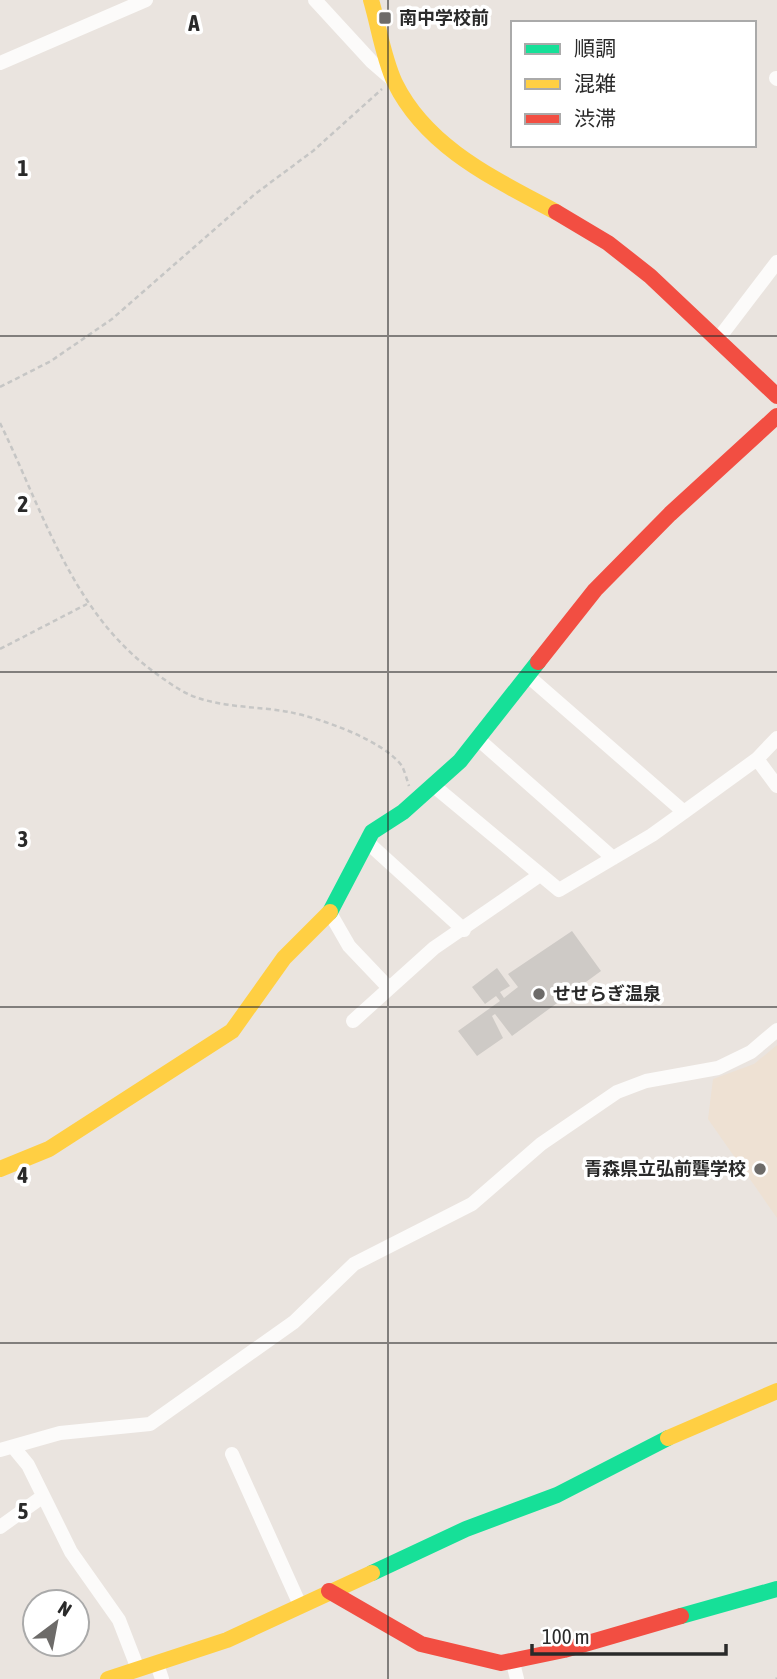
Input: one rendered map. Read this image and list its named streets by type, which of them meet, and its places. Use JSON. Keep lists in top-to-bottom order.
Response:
{
  "places": {
    "transit": ["南中学校前"],
    "other": ["せせらぎ温泉", "青森県立弘前聾学校"]
  },
  "legend": ["順調", "混雑", "渋滞"],
  "scale_bar": "100 m",
  "north": "top right",
  "grid": {
    "columns": ["A"],
    "rows": [
      "1",
      "2",
      "3",
      "4",
      "5"
    ]
  }
}
